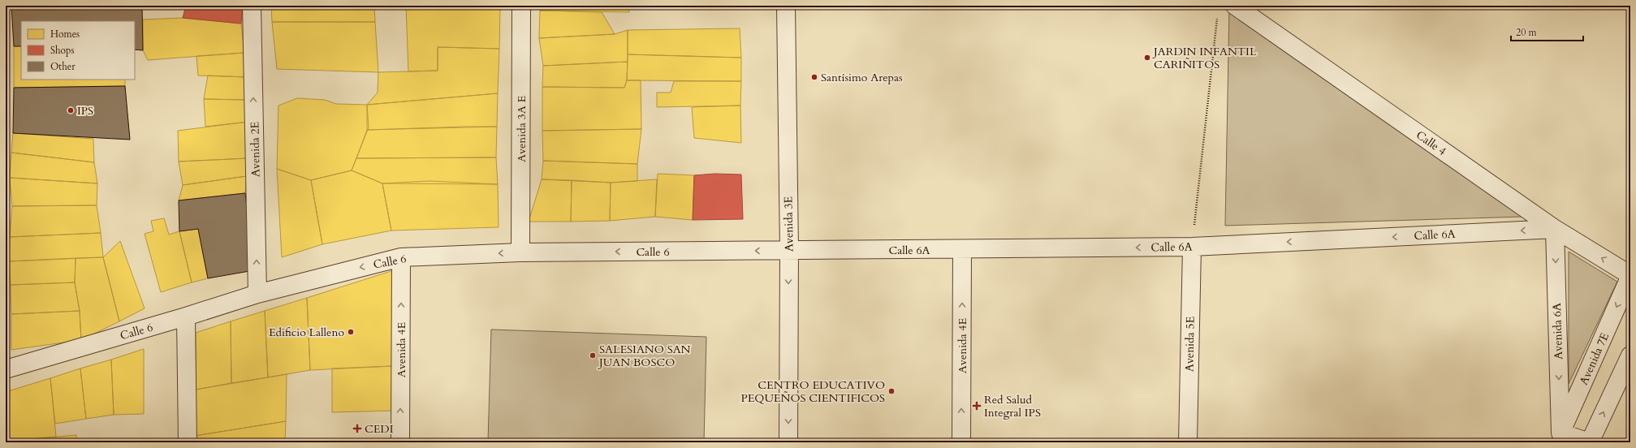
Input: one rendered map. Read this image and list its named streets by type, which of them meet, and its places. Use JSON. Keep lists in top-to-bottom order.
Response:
{
  "streets": {
    "street": [
      "Avenida 3A E",
      "Calle 4",
      "Avenida 2E",
      "Avenida 3E",
      "Calle 6A",
      "Calle 6",
      "Avenida 6A",
      "Avenida 5E",
      "Avenida 4E",
      "Avenida 7E"
    ]
  },
  "crossings": [
    ["Avenida 3A E", "Calle 6"],
    ["Calle 4", "Calle 6A"],
    ["Calle 4", "Avenida 6A"],
    ["Calle 4", "Avenida 7E"],
    ["Avenida 2E", "Calle 6"],
    ["Avenida 3E", "Calle 6A"],
    ["Avenida 3E", "Calle 6"],
    ["Calle 6A", "Calle 6"],
    ["Calle 6A", "Avenida 6A"],
    ["Calle 6A", "Avenida 5E"],
    ["Calle 6A", "Avenida 4E"],
    ["Calle 6", "Avenida 4E"],
    ["Avenida 6A", "Avenida 7E"]
  ],
  "one_way": [
    "Avenida 2E",
    "Avenida 3E",
    "Calle 6A",
    "Calle 6",
    "Avenida 6A",
    "Avenida 4E"
  ],
  "places": {
    "other": [
      "JARDIN INFANTIL CARIÑITOS",
      "Santísimo Arepas",
      "IPS",
      "Edificio Lalleno",
      "SALESIANO SAN JUAN BOSCO",
      "CENTRO EDUCATIVO PEQUEÑOS CIENTIFICOS"
    ],
    "health": ["Red Salud Integral IPS", "CEDI"]
  },
  "legend": ["Homes", "Shops", "Other"],
  "scale_bar": "20 m"
}
